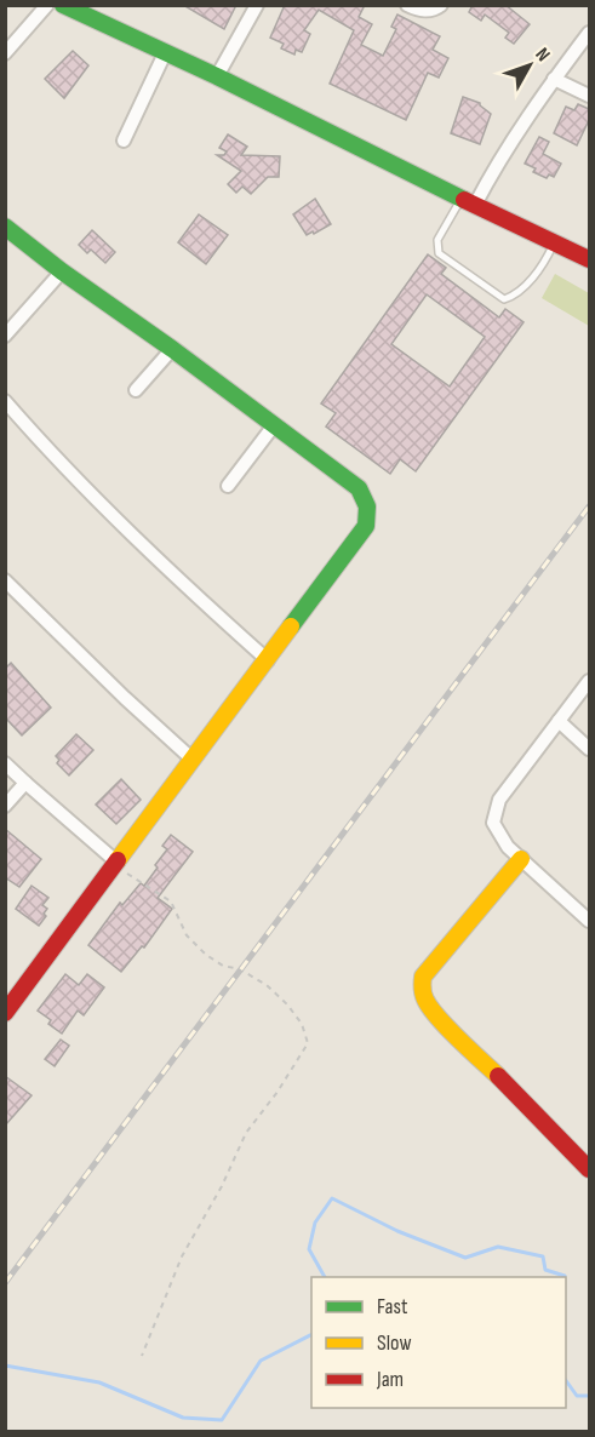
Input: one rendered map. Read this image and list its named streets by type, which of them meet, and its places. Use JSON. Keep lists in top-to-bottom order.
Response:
{
  "legend": ["Fast", "Slow", "Jam"],
  "north": "top right"
}
